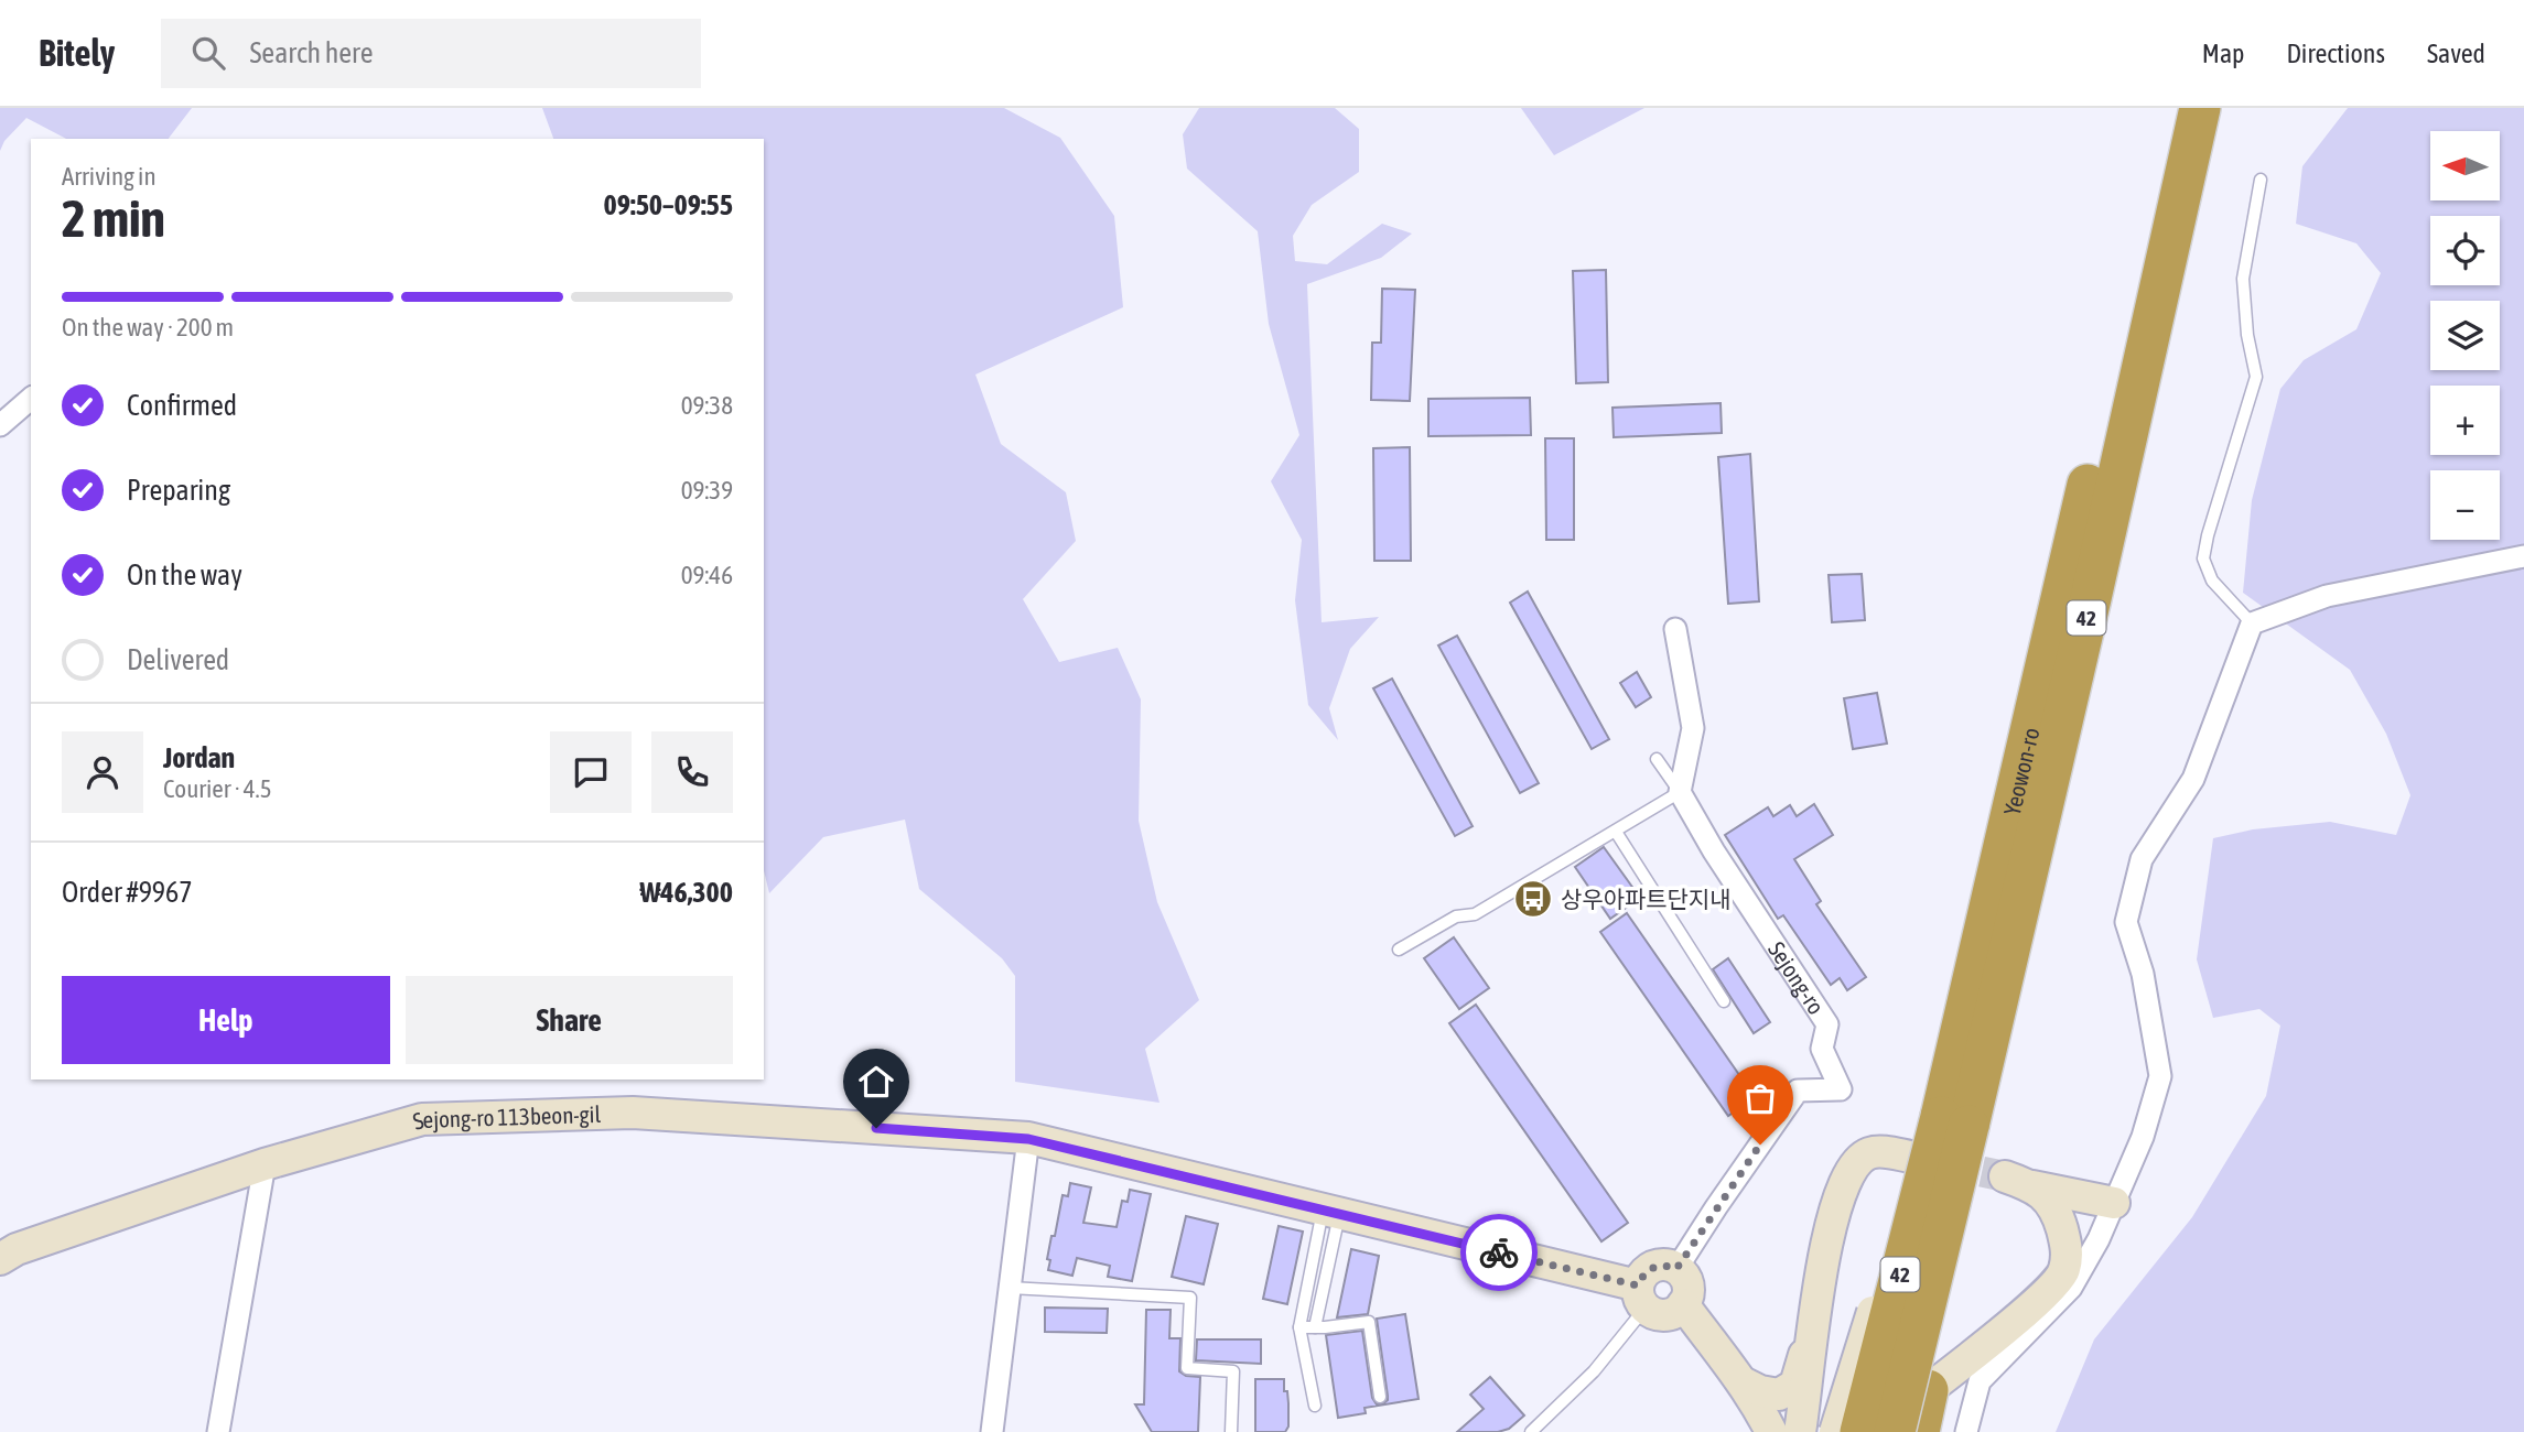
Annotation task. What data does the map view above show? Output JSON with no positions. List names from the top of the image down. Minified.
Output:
{"streets":{"highway":["42","Yeowon-ro"],"street":["Sejong-ro","Sejong-ro 113beon-gil"]},"crossings":[["42","Yeowon-ro"],["Sejong-ro","Sejong-ro 113beon-gil"]],"places":{"bus stop":["상우아파트단지내"]},"north":"left","page":{"header":"Bitely","search":"Search here","nav":["Map","Directions","Saved"],"map_buttons":["+","−"],"heading":["2 min","Arriving in","09:50–09:55"],"panel":["Jordan","Courier · 4.5","Order #9967","₩46,300"],"bar":"On the way · 200 m","list":[["Confirmed","09:38"],["Preparing","09:39"],["On the way","09:46"],"Delivered"],"buttons":["Help","Share"]}}
